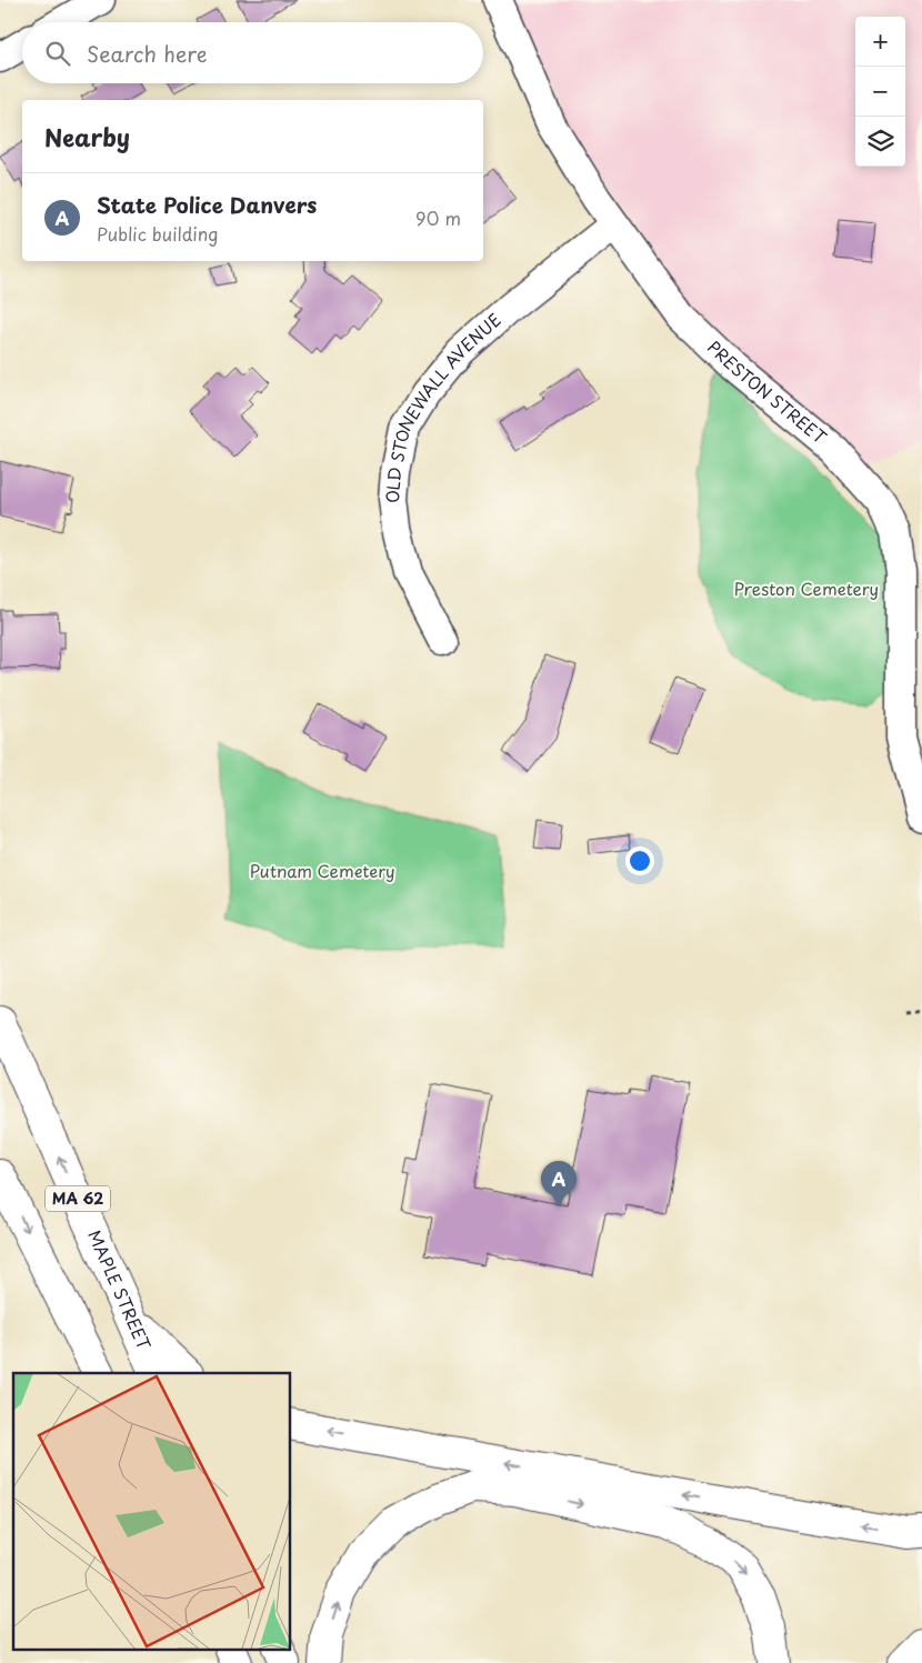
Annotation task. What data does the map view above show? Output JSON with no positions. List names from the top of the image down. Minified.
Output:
{"streets":{"main road":["MA 62","MAPLE STREET"],"street":["PRESTON STREET","OLD STONEWALL AVENUE"]},"crossings":[["PRESTON STREET","OLD STONEWALL AVENUE"]],"parks":["Preston Cemetery","Putnam Cemetery"],"page":{"map_buttons":["+","−"],"search":"Search here","heading":"Nearby","list":[{"mark":"A","name":"State Police Danvers","note":"Public building","value":"90 m"}],"pins":"A"}}
